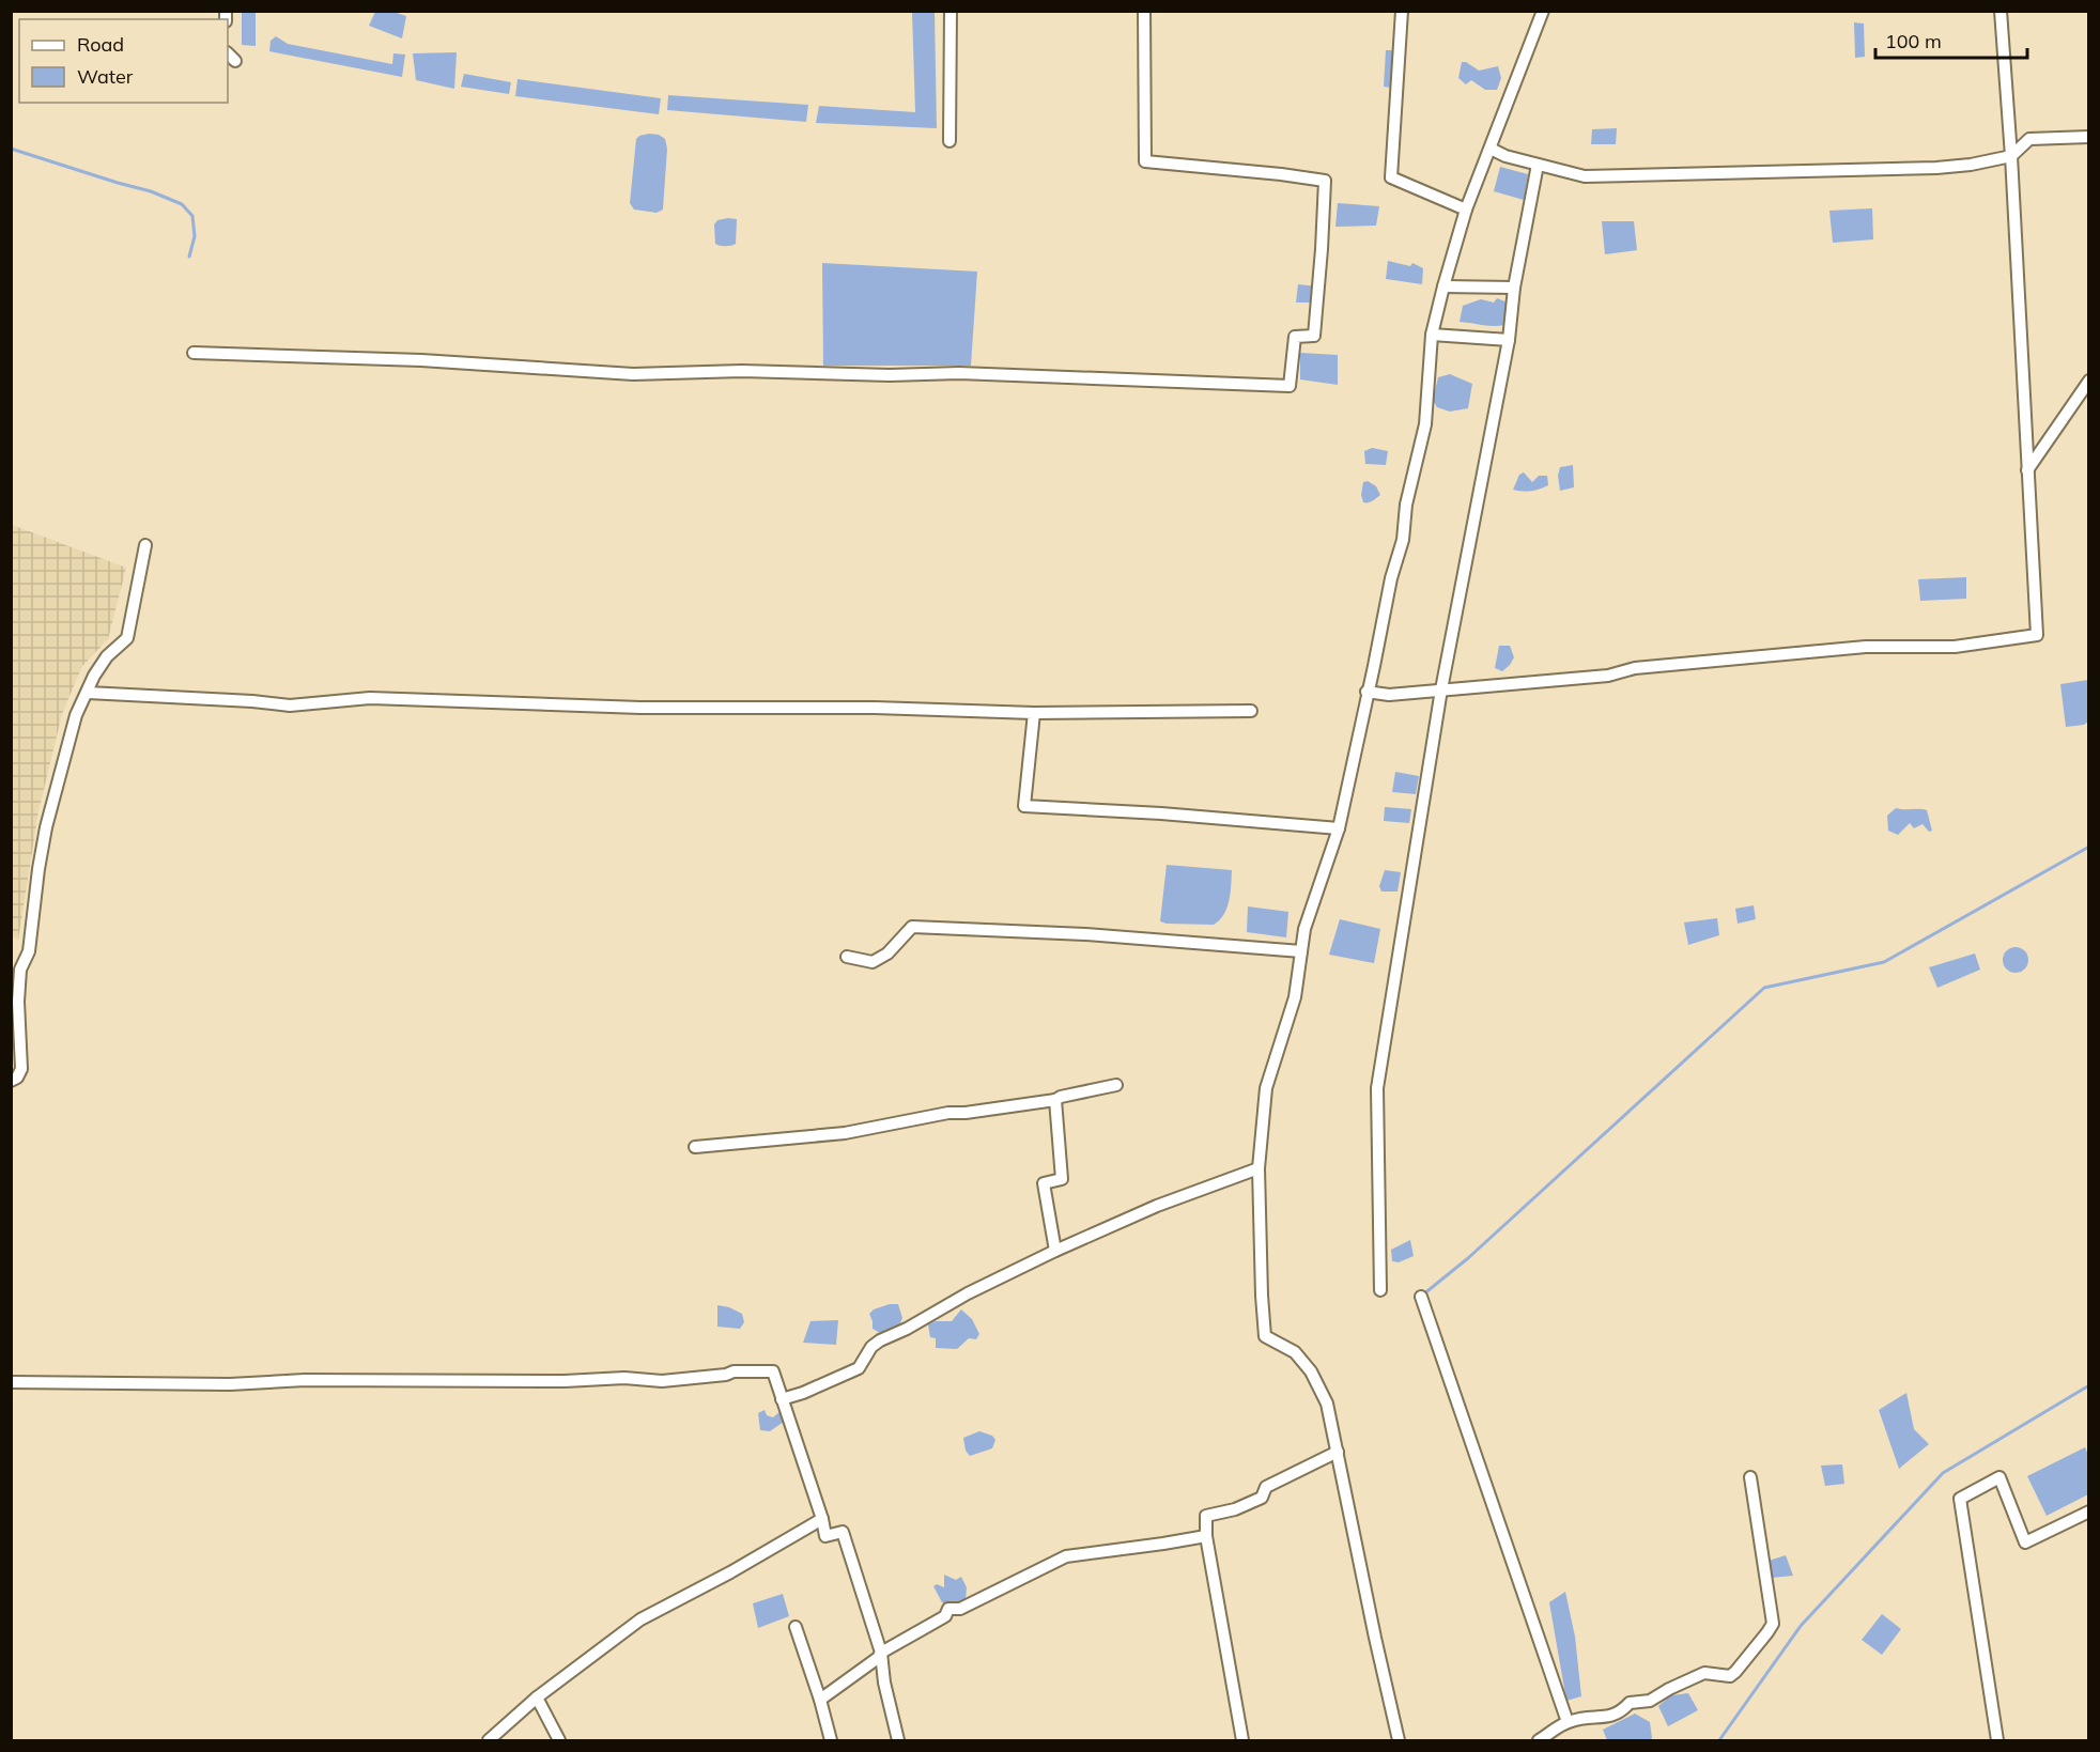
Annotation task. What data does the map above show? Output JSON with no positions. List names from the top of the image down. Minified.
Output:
{"legend":["Road","Water"],"scale_bar":"100 m"}
